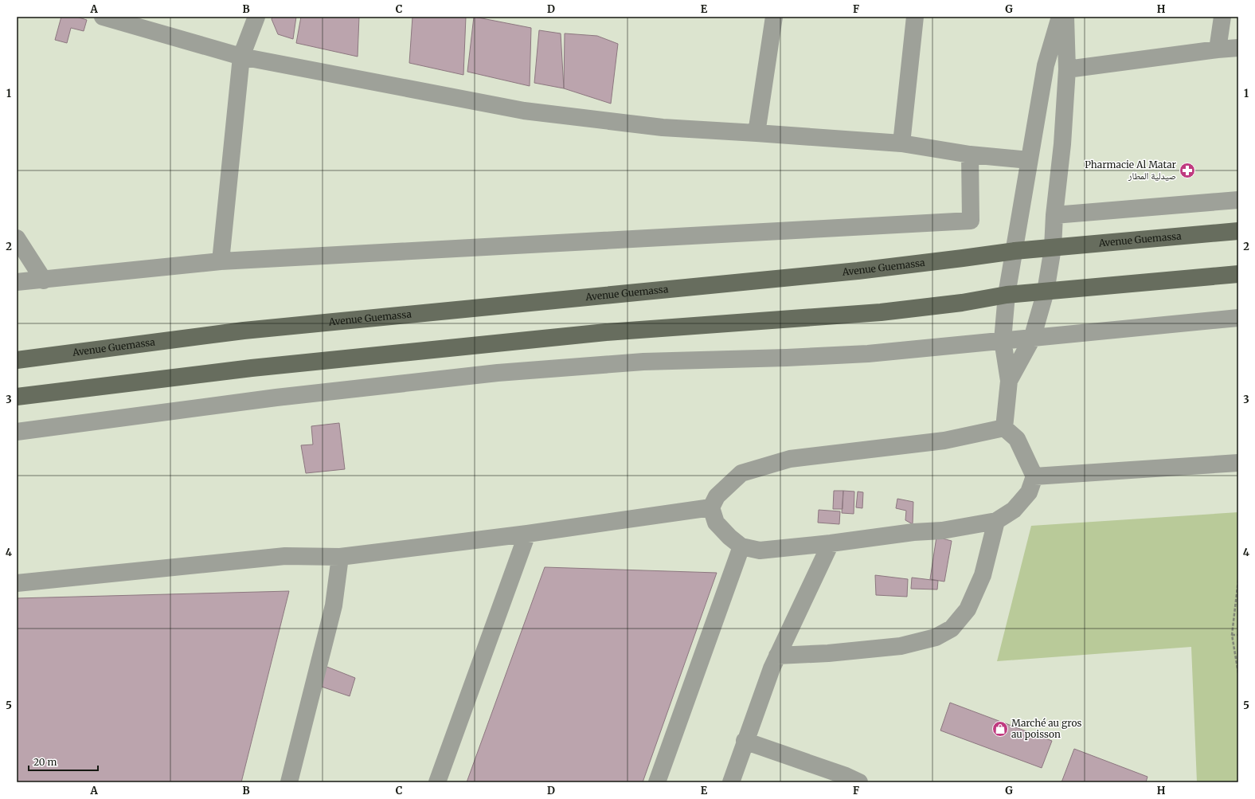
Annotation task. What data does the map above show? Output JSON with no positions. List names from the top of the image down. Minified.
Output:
{"streets":{"main road":["Avenue Guemassa"]},"places":{"pharmacy":["Pharmacie Al Matar صيدلية المطار"],"shop":["Marché au gros au poisson"]},"scale_bar":"20 m","grid":{"columns":["A","B","C","D","E","F","G","H"],"rows":["1","2","3","4","5"]}}
